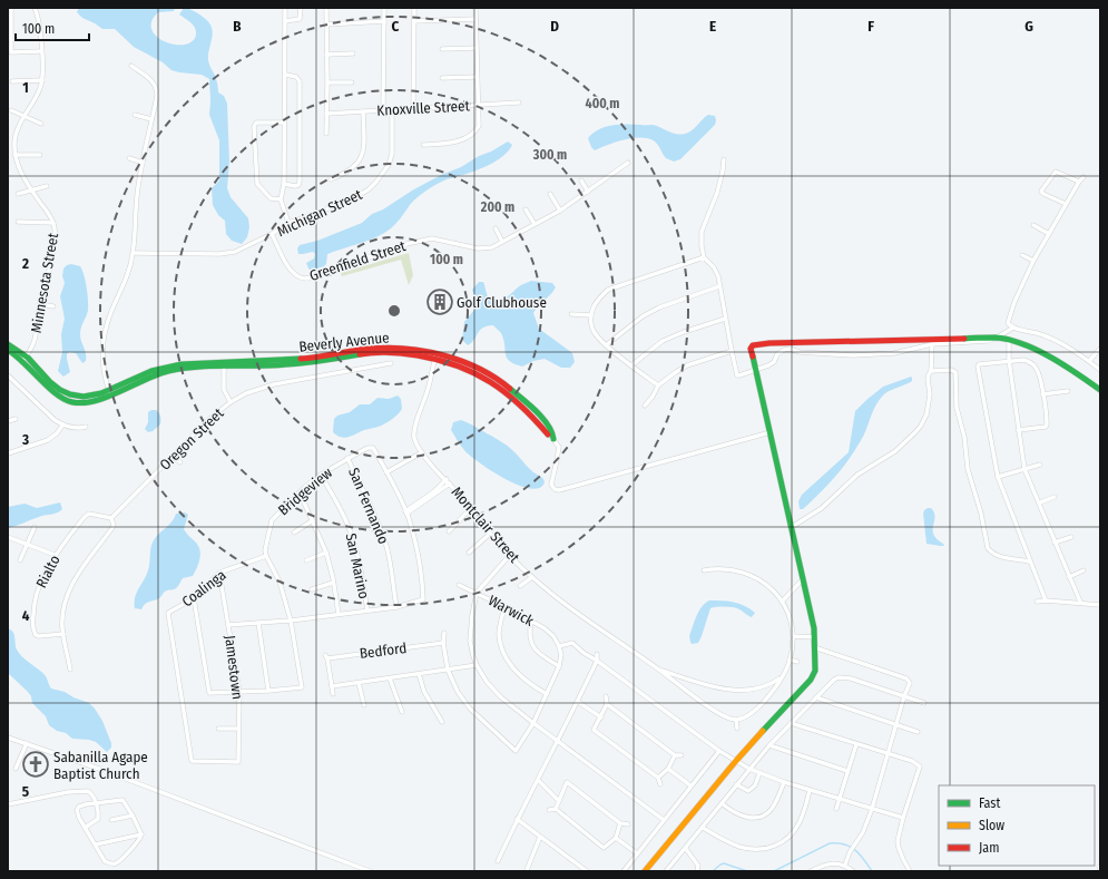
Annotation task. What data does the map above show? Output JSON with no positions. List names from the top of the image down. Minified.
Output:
{"streets":{"street":["Knoxville Street","Michigan Street","Greenfield Street","Minnesota Street","Beverly Avenue","Oregon Street","Bridgeview","San Fernando","Montclair Street","San Marino","Rialto","Coalinga","Warwick","Bedford","Jamestown"]},"crossings":[["Knoxville Street","Michigan Street"],["Michigan Street","Greenfield Street"],["Minnesota Street","Beverly Avenue"],["Beverly Avenue","Montclair Street"],["Oregon Street","Rialto"],["Bridgeview","San Fernando"],["Bridgeview","San Marino"],["Bridgeview","Coalinga"],["Coalinga","Jamestown"]],"places":{"building":["Golf Clubhouse"],"church":["Sabanilla Agape Baptist Church"]},"legend":["Fast","Slow","Jam"],"scale_bar":"100 m","grid":{"columns":["B","C","D","E","F","G"],"rows":["1","2","3","4","5"]},"rings":["400 m","300 m","200 m","100 m"]}
